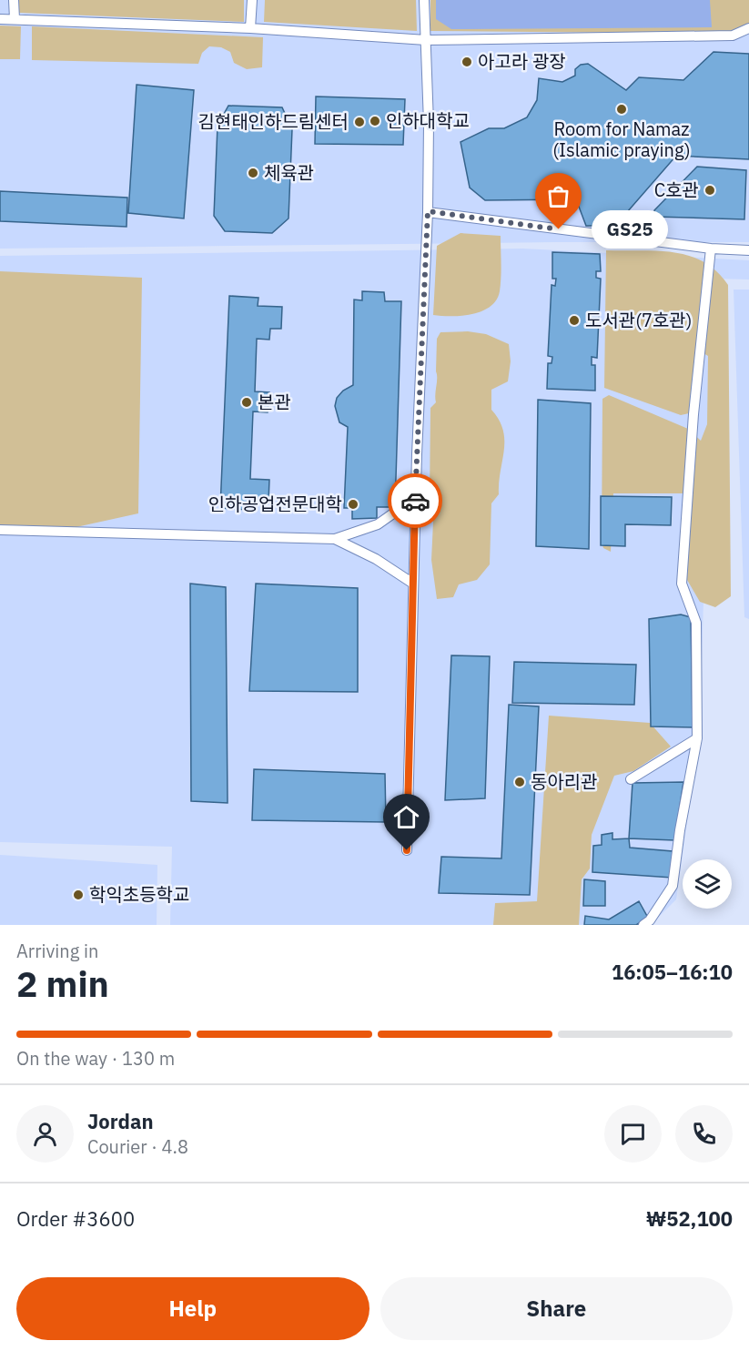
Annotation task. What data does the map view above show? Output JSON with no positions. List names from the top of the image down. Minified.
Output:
{"places":["아고라 광장","Room for Namaz (Islamic praying)","인하대학교","김현태인하드림센터","체육관","C호관","GS25","도서관(7호관)","본관","인하공업전문대학","동아리관","학익초등학교"],"page":{"bubble":"GS25","heading":["2 min","Arriving in","16:05–16:10"],"panel":["Jordan","Courier · 4.8","Order #3600","₩52,100"],"bar":"On the way · 130 m","buttons":["Help","Share"]}}
